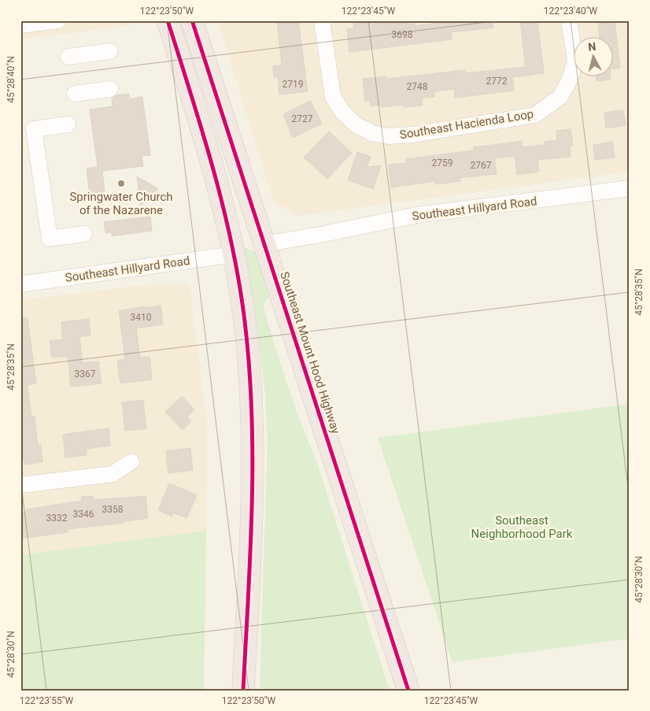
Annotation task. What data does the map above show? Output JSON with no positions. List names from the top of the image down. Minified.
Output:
{"streets":{"highway":["Southeast Mount Hood Highway"],"street":["Southeast Hacienda Loop","Southeast Hillyard Road"]},"crossings":[["Southeast Hillyard Road","Southeast Mount Hood Highway"]],"parks":["Southeast Neighborhood Park"],"places":["Springwater Church of the Nazarene"],"house_numbers":["3698","2772","2719","2748","2727","2759","2767","3410","3367","3358","3346","3332"],"north":"top","coordinates":["122°23'50\"W","122°23'45\"W","122°23'40\"W","45°28'40\"N","45°28'35\"N","45°28'30\"N","122°23'55\"W"]}
